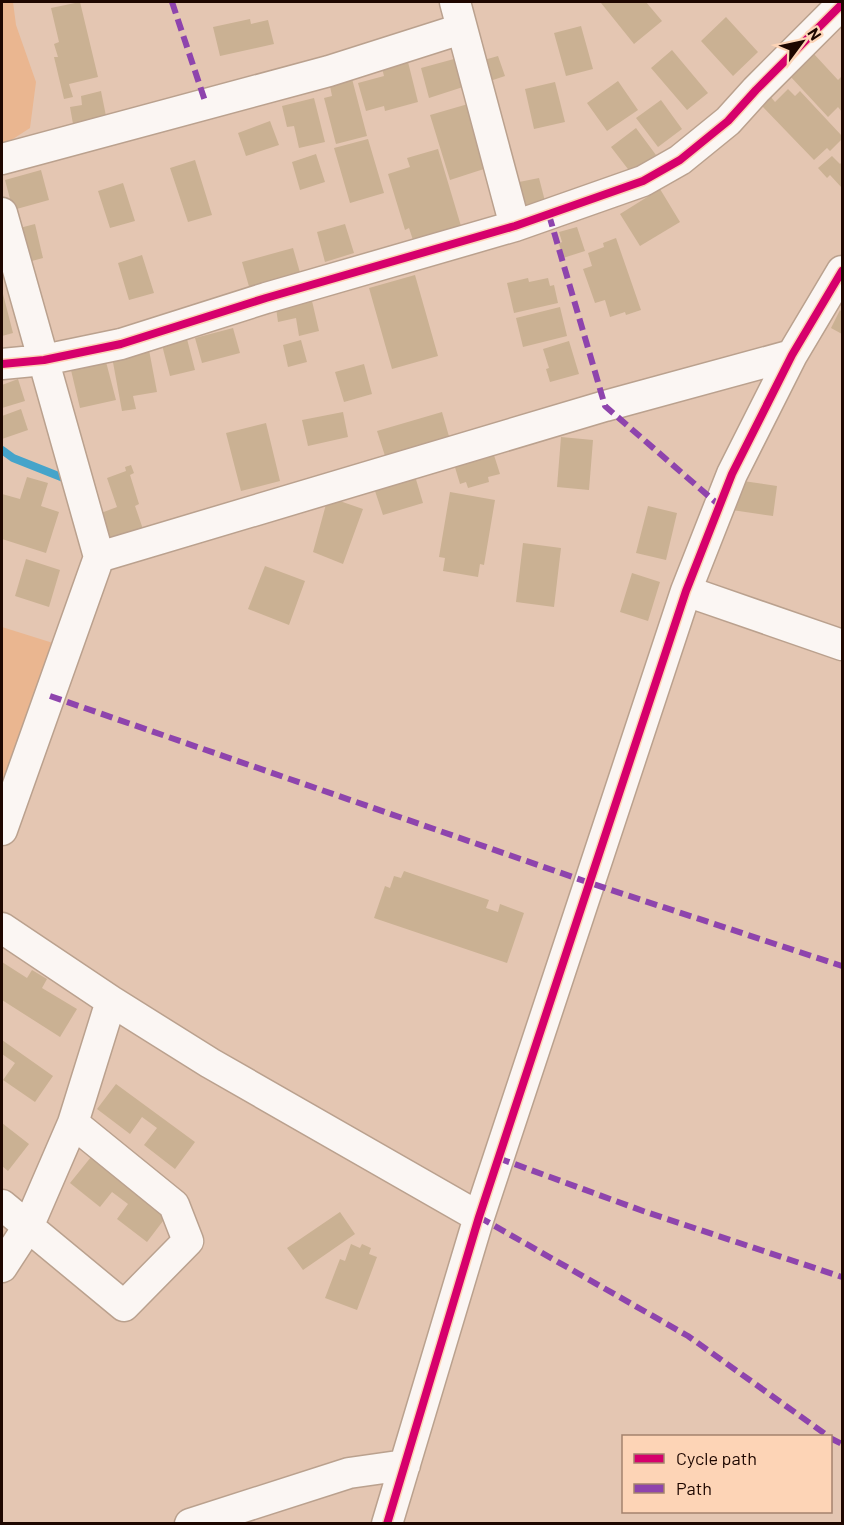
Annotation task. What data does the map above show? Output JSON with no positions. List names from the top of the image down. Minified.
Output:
{"legend":["Cycle path","Path"],"north":"top right"}
